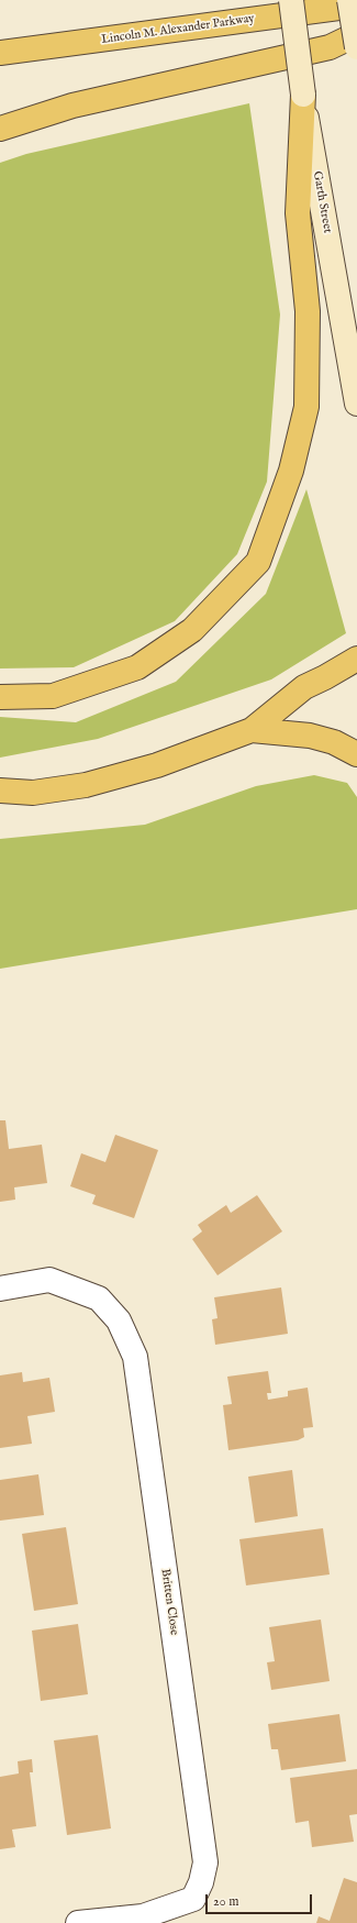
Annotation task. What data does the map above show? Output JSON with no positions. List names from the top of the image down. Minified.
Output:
{"streets":{"highway":["Lincoln M. Alexander Parkway"],"main road":["Garth Street"],"street":["Britten Close"]},"scale_bar":"20 m"}
